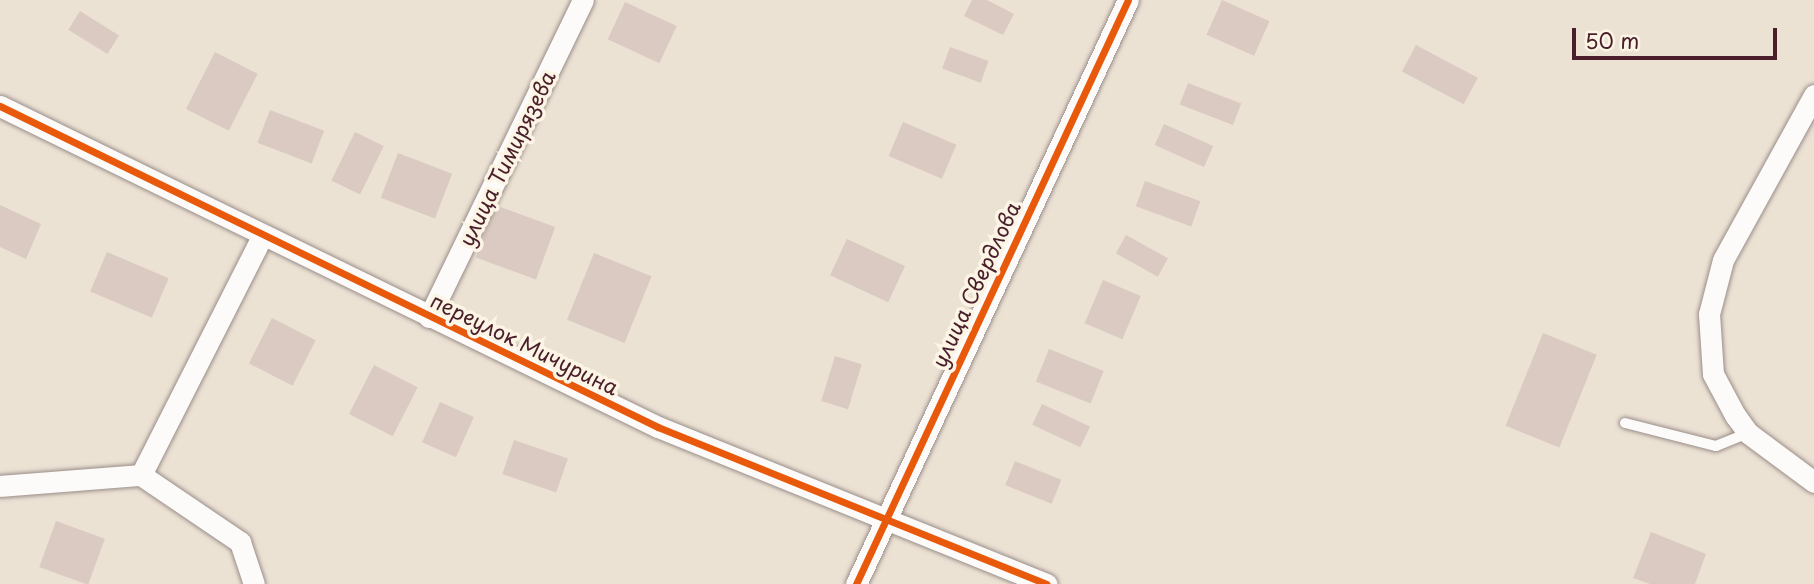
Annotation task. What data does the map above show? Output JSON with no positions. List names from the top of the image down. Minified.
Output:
{"streets":{"street":["улица Тимирязева","улица Свердлова","переулок Мичурина"]},"crossings":[["улица Тимирязева","переулок Мичурина"],["улица Свердлова","переулок Мичурина"]],"scale_bar":"50 m"}
